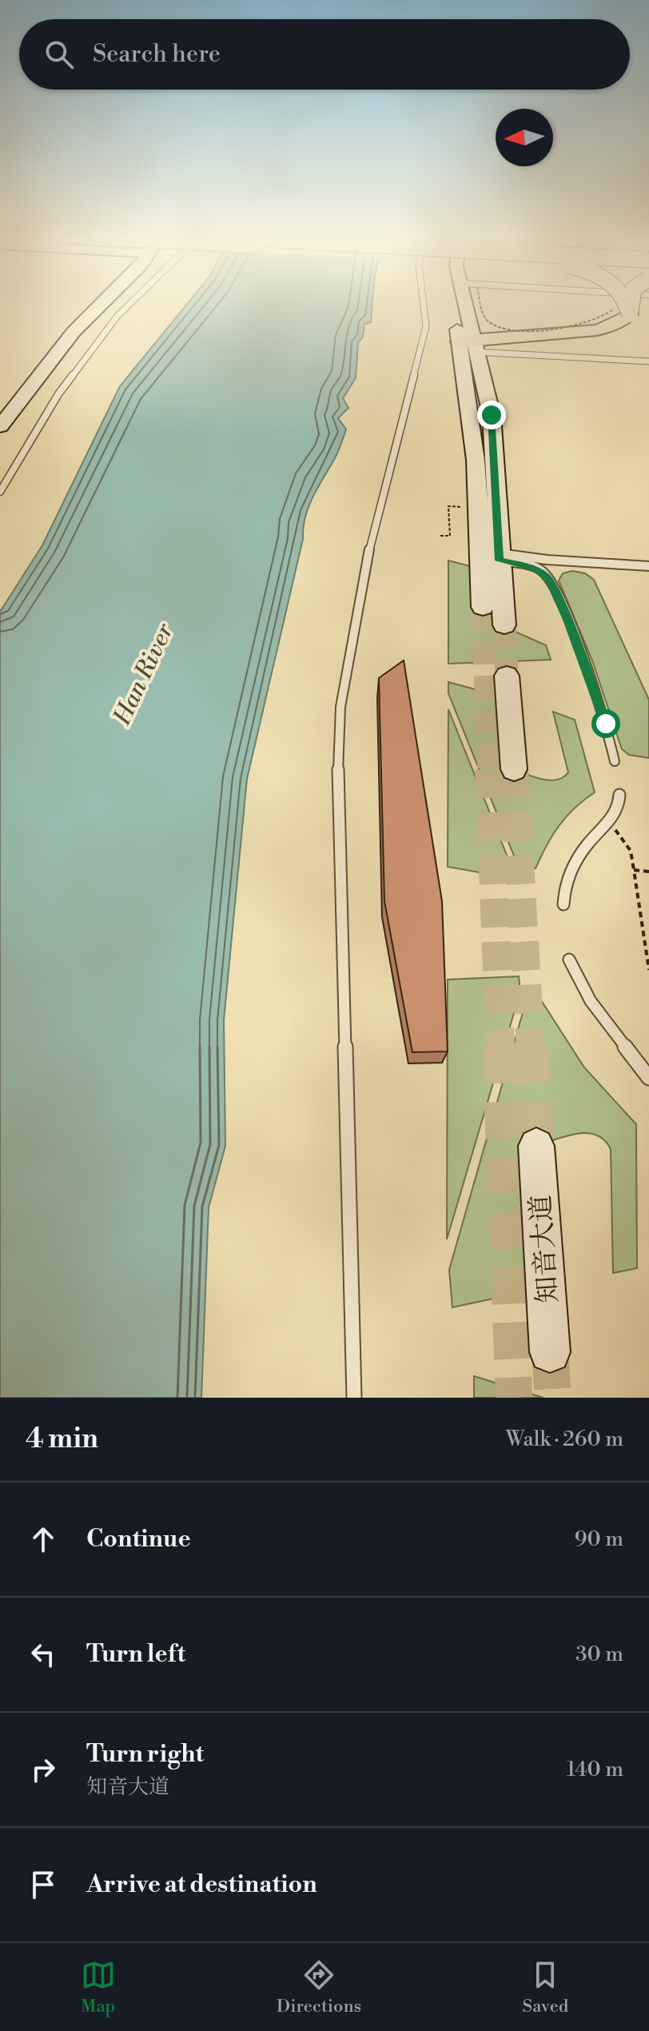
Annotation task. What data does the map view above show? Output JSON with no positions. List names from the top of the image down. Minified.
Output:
{"streets":{"main road":["知音大道"]},"water":["Han River"],"north":"left","page":{"search":"Search here","heading":["4 min","Walk · 260 m"],"list":[["Continue","90 m"],["Turn left","30 m"],["Turn right","知音大道","140 m"],"Arrive at destination"],"nav":["Map","Directions","Saved"]}}
